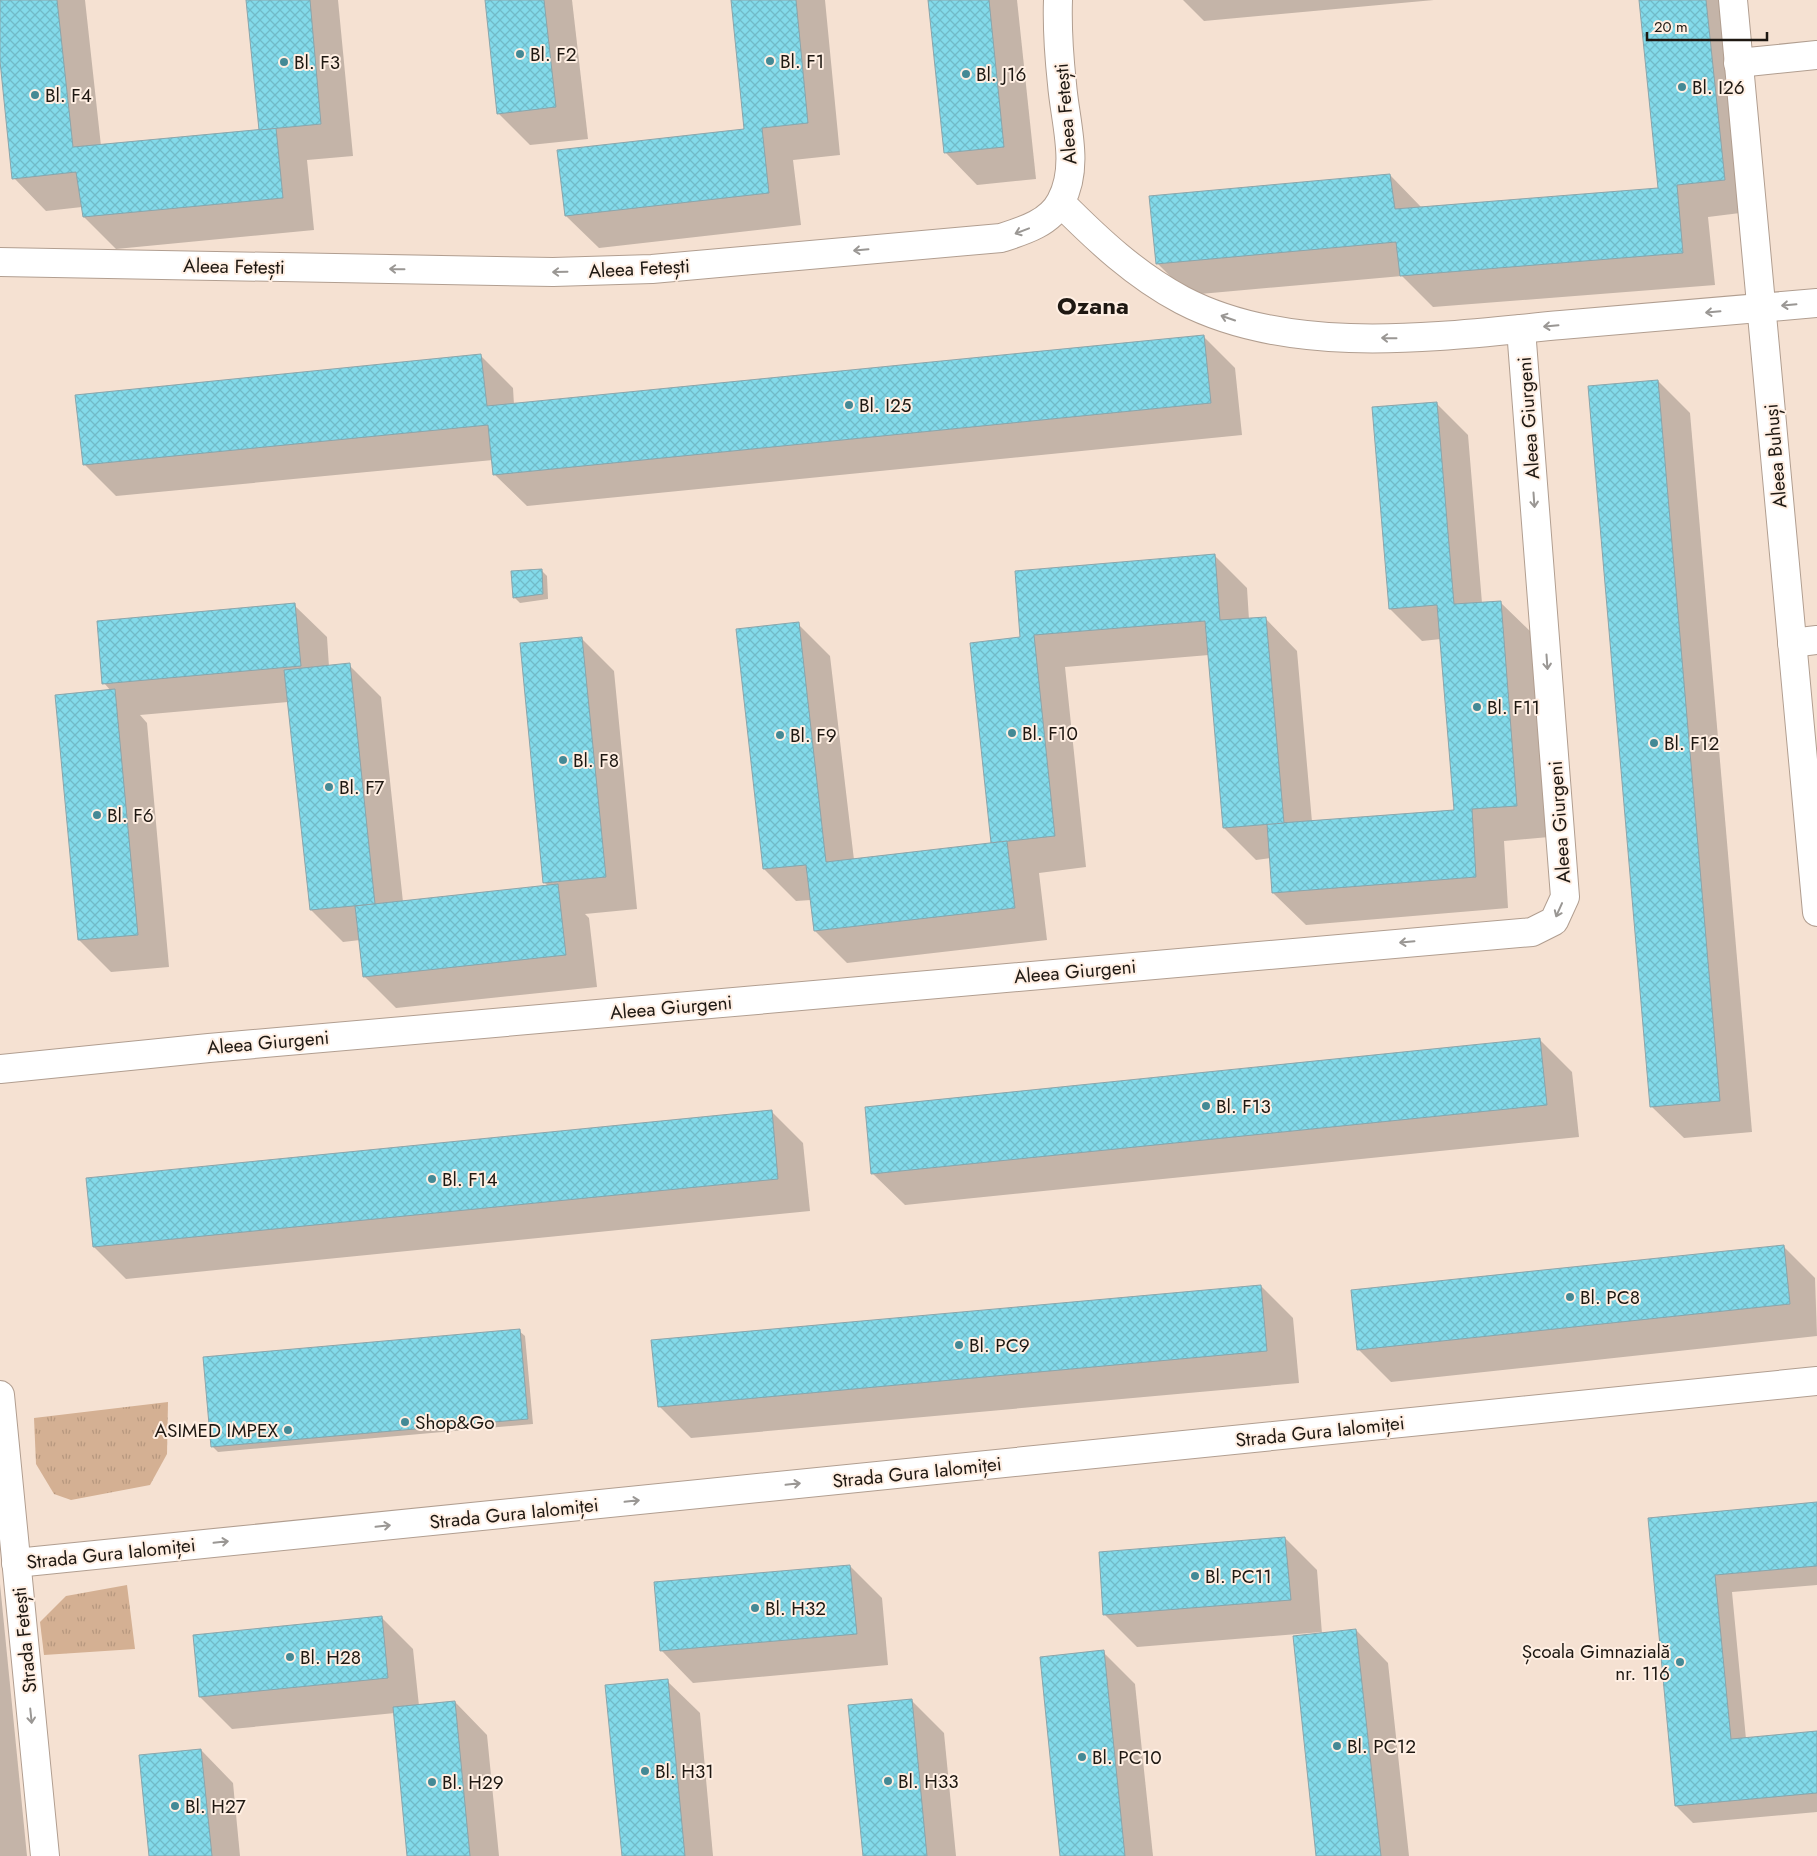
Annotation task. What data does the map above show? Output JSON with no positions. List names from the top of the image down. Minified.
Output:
{"streets":{"street":["Aleea Fetești","Aleea Giurgeni","Aleea Buhuși","Strada Gura Ialomiței","Strada Fetești"]},"crossings":[["Aleea Fetești","Aleea Giurgeni"],["Aleea Giurgeni","Aleea Buhuși"],["Strada Gura Ialomiței","Strada Fetești"]],"one_way":["Aleea Fetești","Strada Gura Ialomiței","Strada Fetești"],"districts":["Ozana"],"places":["Bl. F2","Bl. F1","Bl. F3","Bl. J16","Bl. I26","Bl. F4","Bl. I25","Bl. F11","Bl. F10","Bl. F9","Bl. F12","Bl. F8","Bl. F7","Bl. F6","Bl. F13","Bl. F14","Bl. PC8","Bl. PC9","Shop&Go","ASIMED IMPEX","Bl. PC11","Bl. H32","Bl. H28","Școala Gimnazială nr. 116","Bl. PC12","Bl. PC10","Bl. H31","Bl. H33","Bl. H29","Bl. H27"],"scale_bar":"20 m"}
